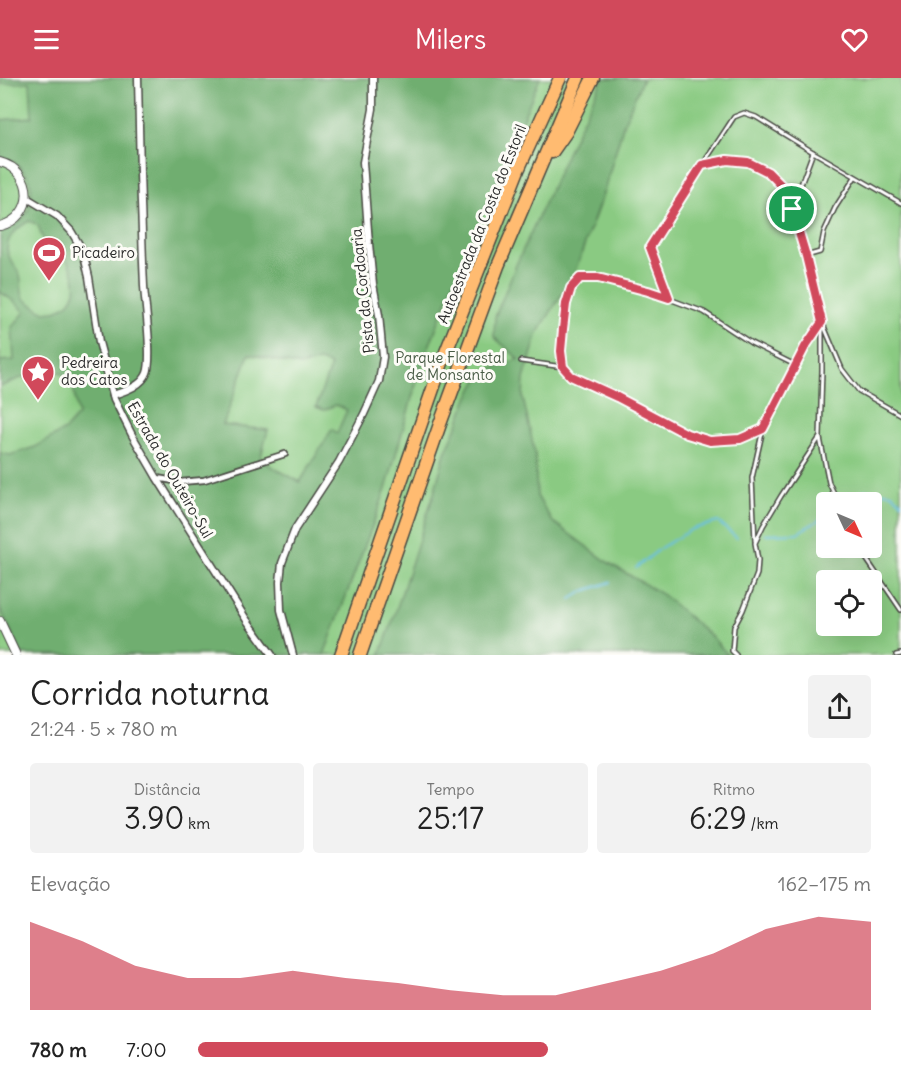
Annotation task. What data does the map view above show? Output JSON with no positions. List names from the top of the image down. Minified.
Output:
{"streets":{"highway":["Autoestrada da Costa do Estoril"],"street":["Pista da Cordoaria","Estrada do Outeiro-Sul"]},"parks":["Parque Florestal de Monsanto"],"places":{"sports":["Picadeiro"],"place":["Pedreira dos Catos"]},"north":"bottom right","page":{"header":"Milers","heading":["Corrida noturna","21:24 · 5 × 780 m"],"stats":[["Distância","3.90 km"],["Tempo","25:17"],["Ritmo","6:29 /km"]],"chart":["Elevação","162–175 m"],"list":[{"name":"780 m","note":"7:00"}]}}
